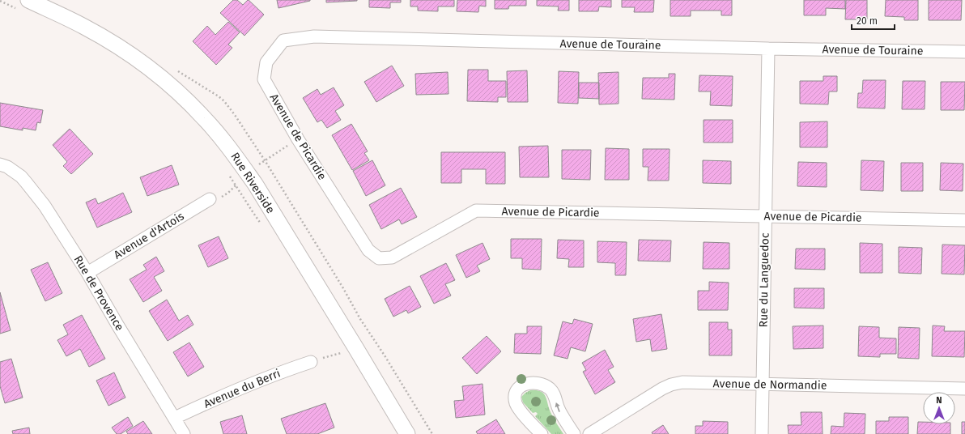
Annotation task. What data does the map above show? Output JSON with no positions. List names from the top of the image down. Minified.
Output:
{"streets":{"street":["Avenue de Touraine","Avenue de Picardie","Rue Riverside","Avenue d'Artois","Rue du Languedoc","Rue de Provence","Avenue de Normandie","Avenue du Berri"]},"crossings":[["Avenue de Touraine","Avenue de Picardie"],["Avenue de Touraine","Rue du Languedoc"],["Avenue de Picardie","Rue du Languedoc"],["Rue Riverside","Avenue d'Artois"],["Avenue d'Artois","Rue de Provence"],["Rue du Languedoc","Avenue de Normandie"],["Rue de Provence","Avenue du Berri"]],"scale_bar":"20 m","north":"top"}
